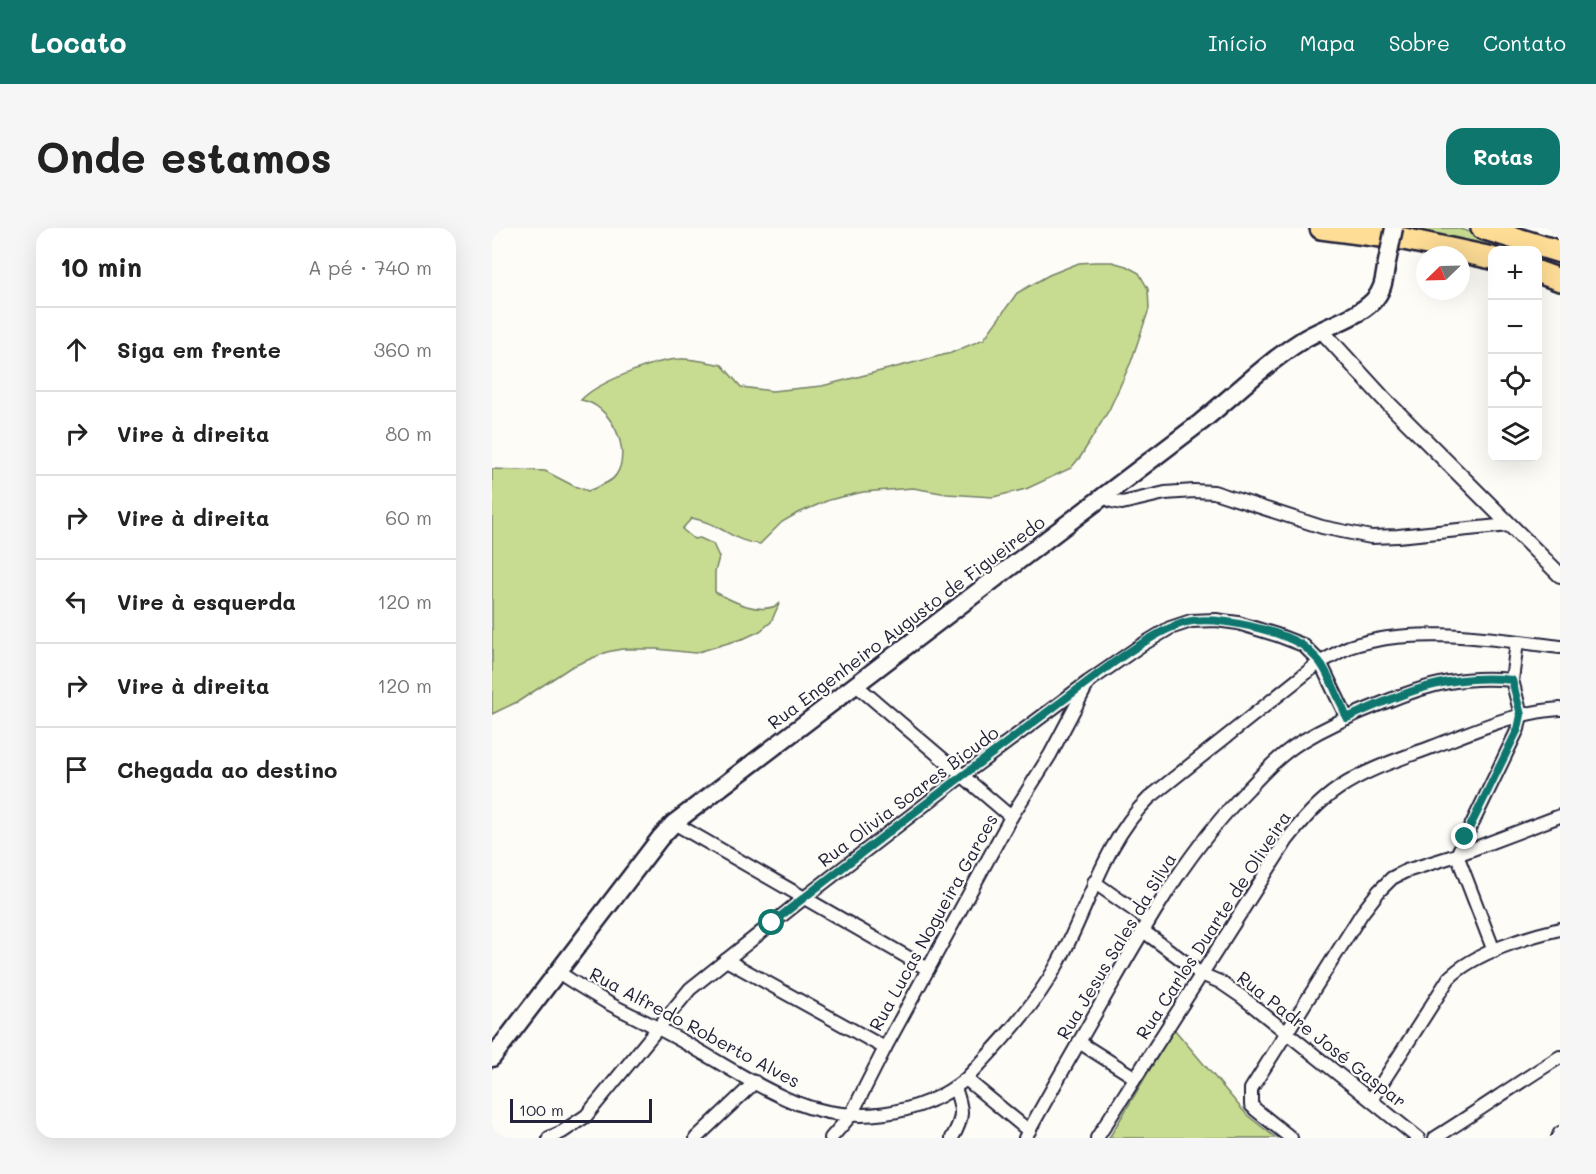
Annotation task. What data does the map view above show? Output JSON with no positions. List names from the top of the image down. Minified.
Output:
{"streets":{"main road":["Rua Engenheiro Augusto de Figueiredo"],"street":["Rua Olivia Soares Bicudo","Rua Lucas Nogueira Garces","Rua Carlos Duarte de Oliveira","Rua Jesus Sales da Silva","Rua Alfredo Roberto Alves","Rua Padre José Gaspar"]},"crossings":[["Rua Engenheiro Augusto de Figueiredo","Rua Alfredo Roberto Alves"],["Rua Olivia Soares Bicudo","Rua Lucas Nogueira Garces"],["Rua Olivia Soares Bicudo","Rua Jesus Sales da Silva"],["Rua Olivia Soares Bicudo","Rua Alfredo Roberto Alves"],["Rua Lucas Nogueira Garces","Rua Alfredo Roberto Alves"],["Rua Carlos Duarte de Oliveira","Rua Padre José Gaspar"],["Rua Jesus Sales da Silva","Rua Padre José Gaspar"],["Rua Alfredo Roberto Alves","Rua Padre José Gaspar"]],"scale_bar":"100 m","north":"bottom left","page":{"header":"Locato","nav":["Início","Mapa","Sobre","Contato"],"buttons":"Rotas","title":"Onde estamos","heading":["10 min","A pé · 740 m"],"map_buttons":["+","−"],"list":[["Siga em frente","360 m"],["Vire à direita","80 m"],["Vire à direita","60 m"],["Vire à esquerda","120 m"],["Vire à direita","120 m"],"Chegada ao destino"],"scale":"100 m"}}
